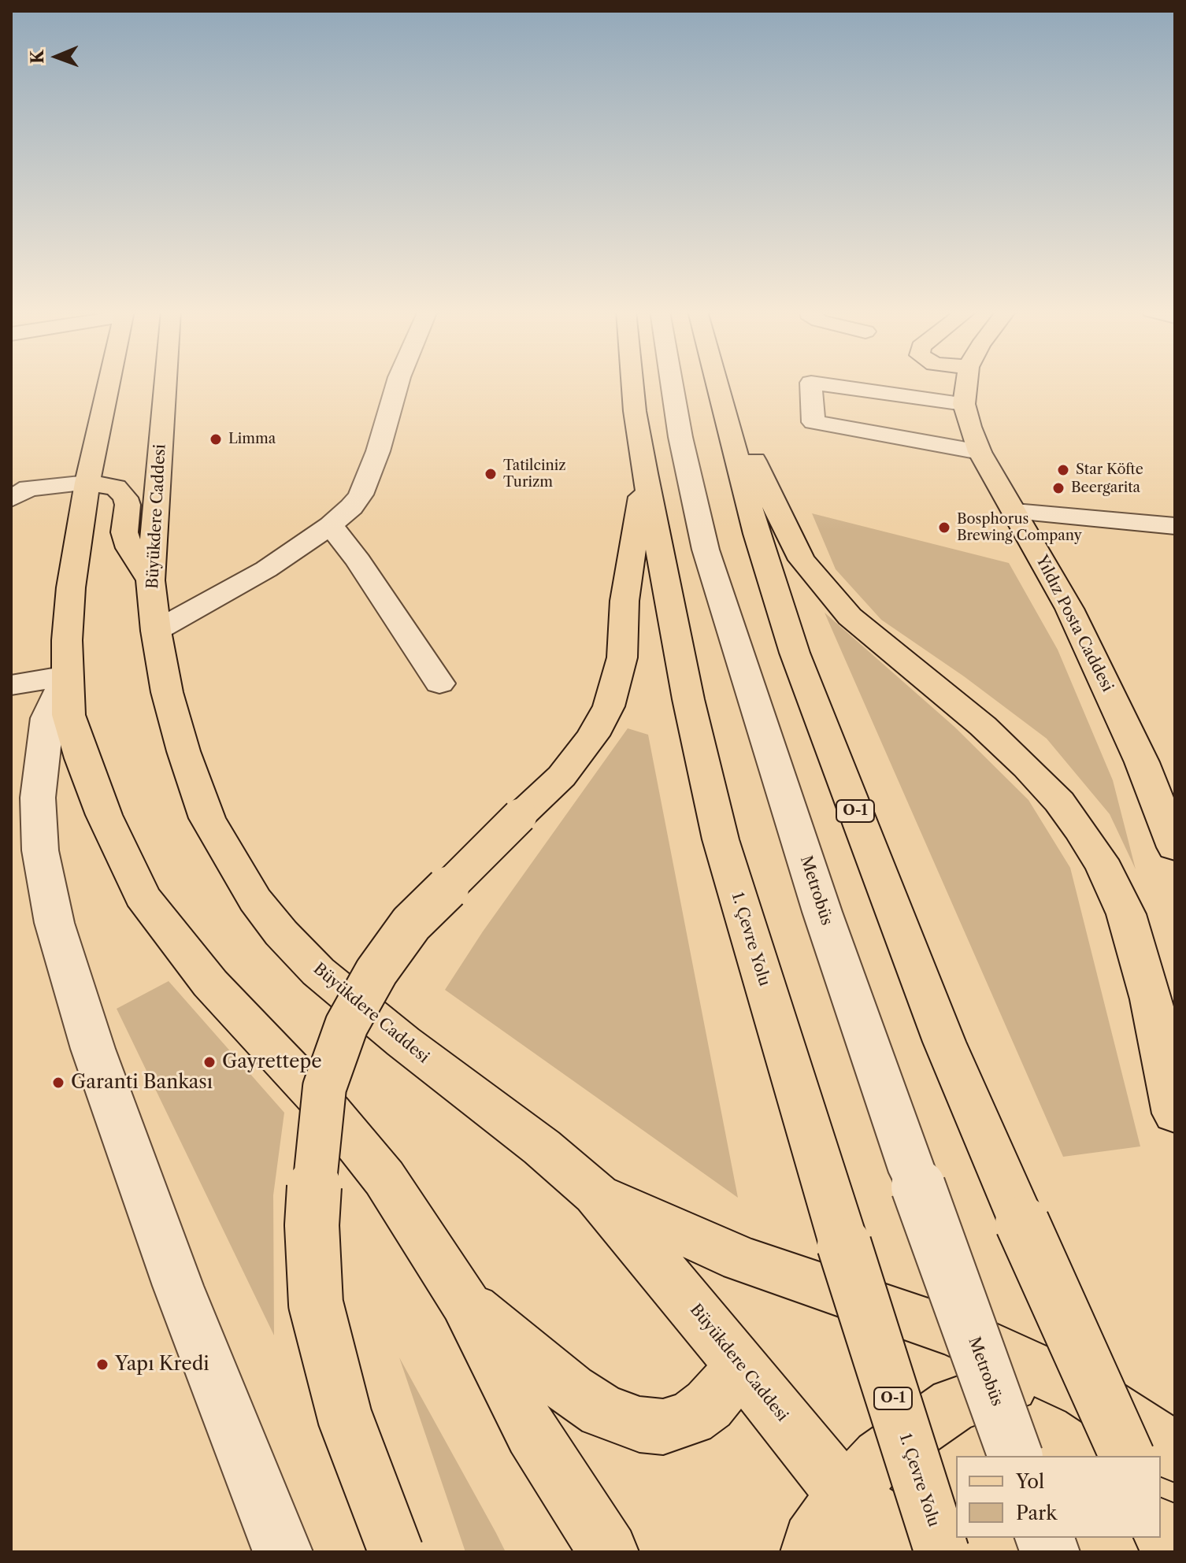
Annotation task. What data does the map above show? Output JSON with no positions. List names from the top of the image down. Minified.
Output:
{"streets":{"main road":["Büyükdere Caddesi","Yıldız Posta Caddesi","O-1","1. Çevre Yolu"],"street":["Metrobüs"]},"places":["Limma","Star Köfte","Tatilciniz Turizm","Beergarita","Bosphorus Brewing Company","Gayrettepe","Garanti Bankası","Yapı Kredi"],"legend":["Yol","Park"],"north":"left"}
